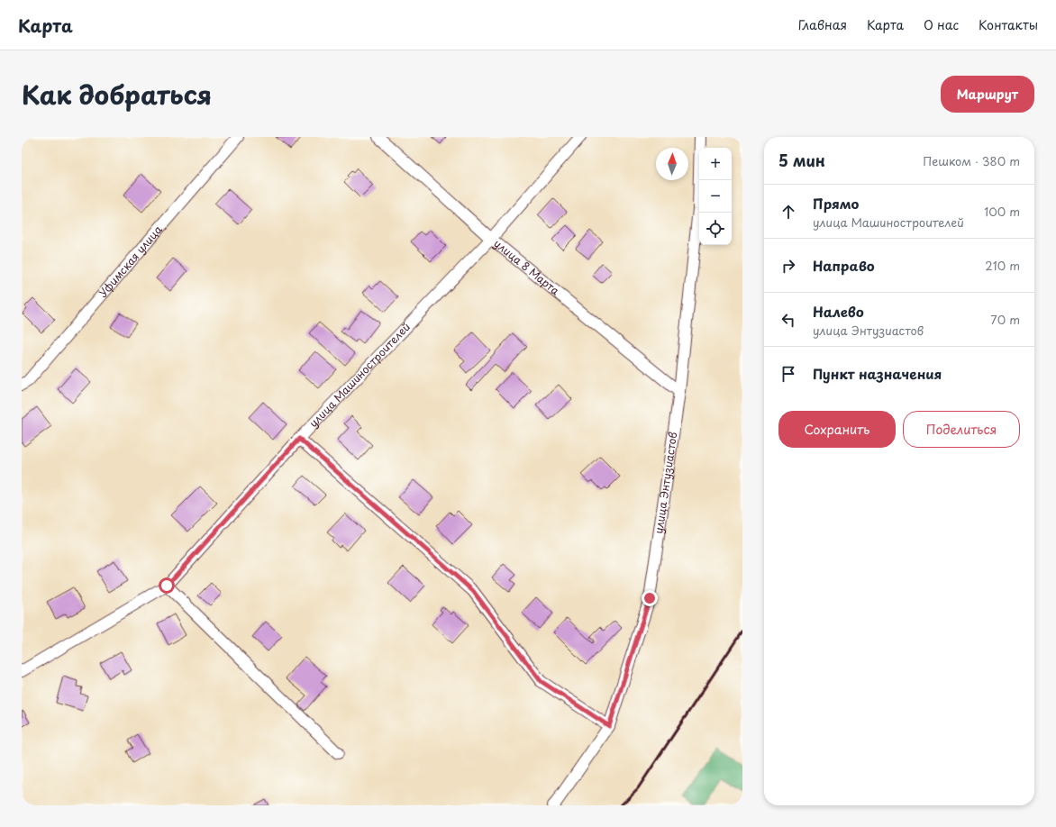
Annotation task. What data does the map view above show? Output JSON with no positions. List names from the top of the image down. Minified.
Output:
{"streets":{"street":["Уфимская улица","улица 8 Марта","улица Машиностроителей","улица Энтузиастов"]},"crossings":[["улица 8 Марта","улица Машиностроителей"],["улица 8 Марта","улица Энтузиастов"]],"north":"top","page":{"header":"Карта","nav":["Главная","Карта","О нас","Контакты"],"title":"Как добраться","buttons":["Маршрут",["Сохранить","Поделиться"]],"heading":["5 мин","Пешком · 380 m"],"map_buttons":["+","−"],"list":[["Прямо","улица Машиностроителей","100 m"],["Направо","210 m"],["Налево","улица Энтузиастов","70 m"],"Пункт назначения"]}}
